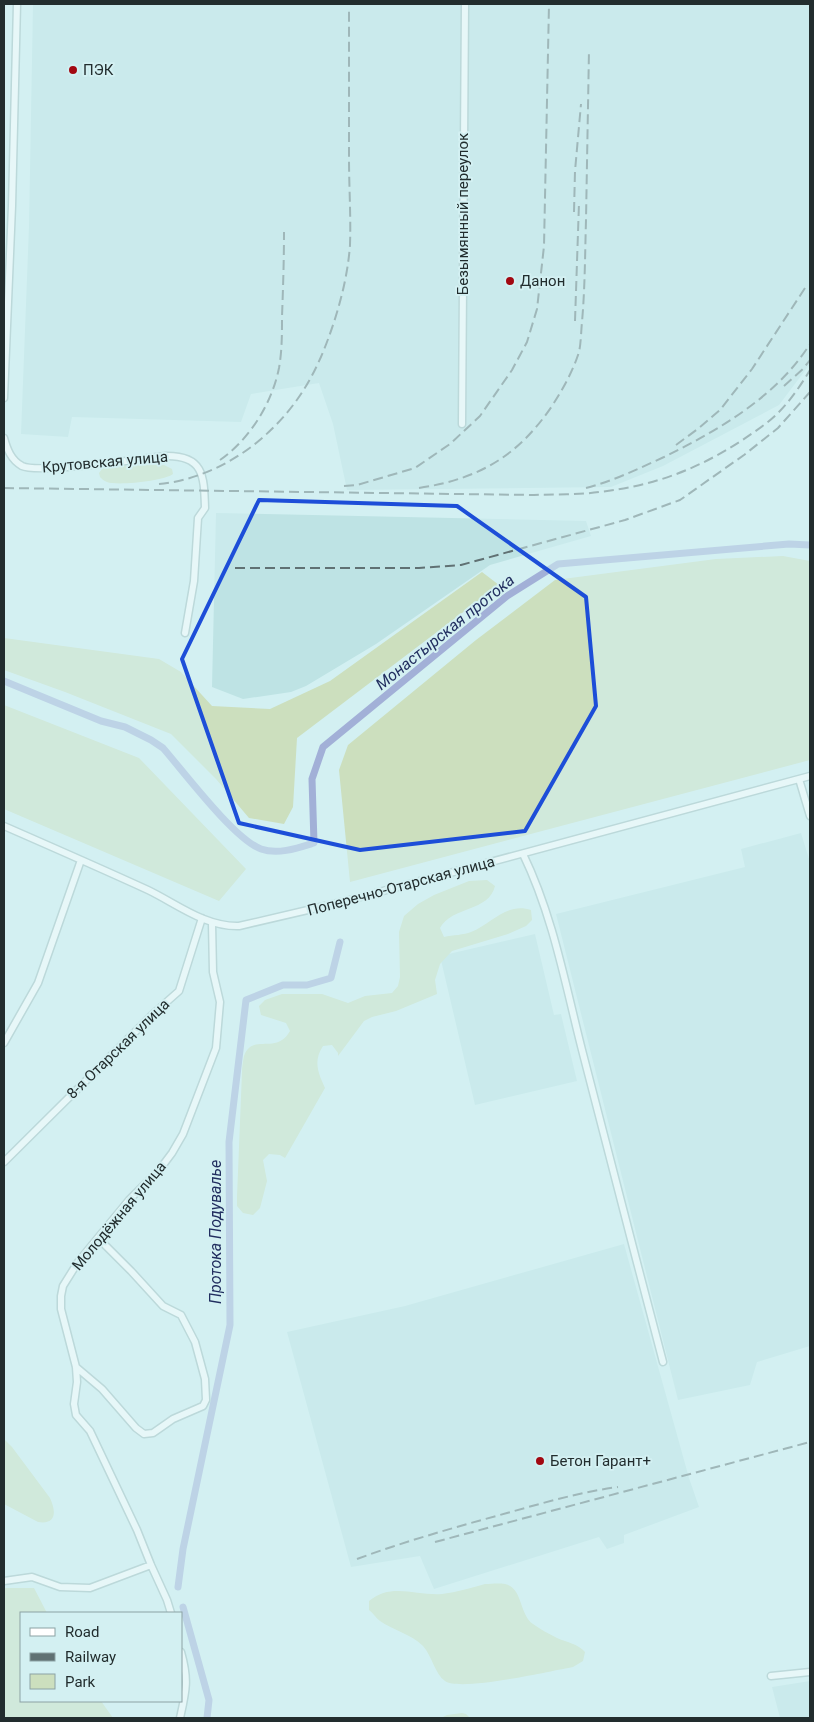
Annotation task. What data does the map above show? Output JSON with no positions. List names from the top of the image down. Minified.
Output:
{"streets":{"street":["Безымянный переулок","Крутовская улица","Поперечно-Отарская улица","8-я Отарская улица","Молодёжная улица"]},"crossings":[["Поперечно-Отарская улица","8-я Отарская улица"],["Поперечно-Отарская улица","Молодёжная улица"]],"water":["Монастырская протока","Протока Подувалье"],"places":["ПЭК","Данон","Бетон Гарант+"],"legend":["Road","Railway","Park"]}
